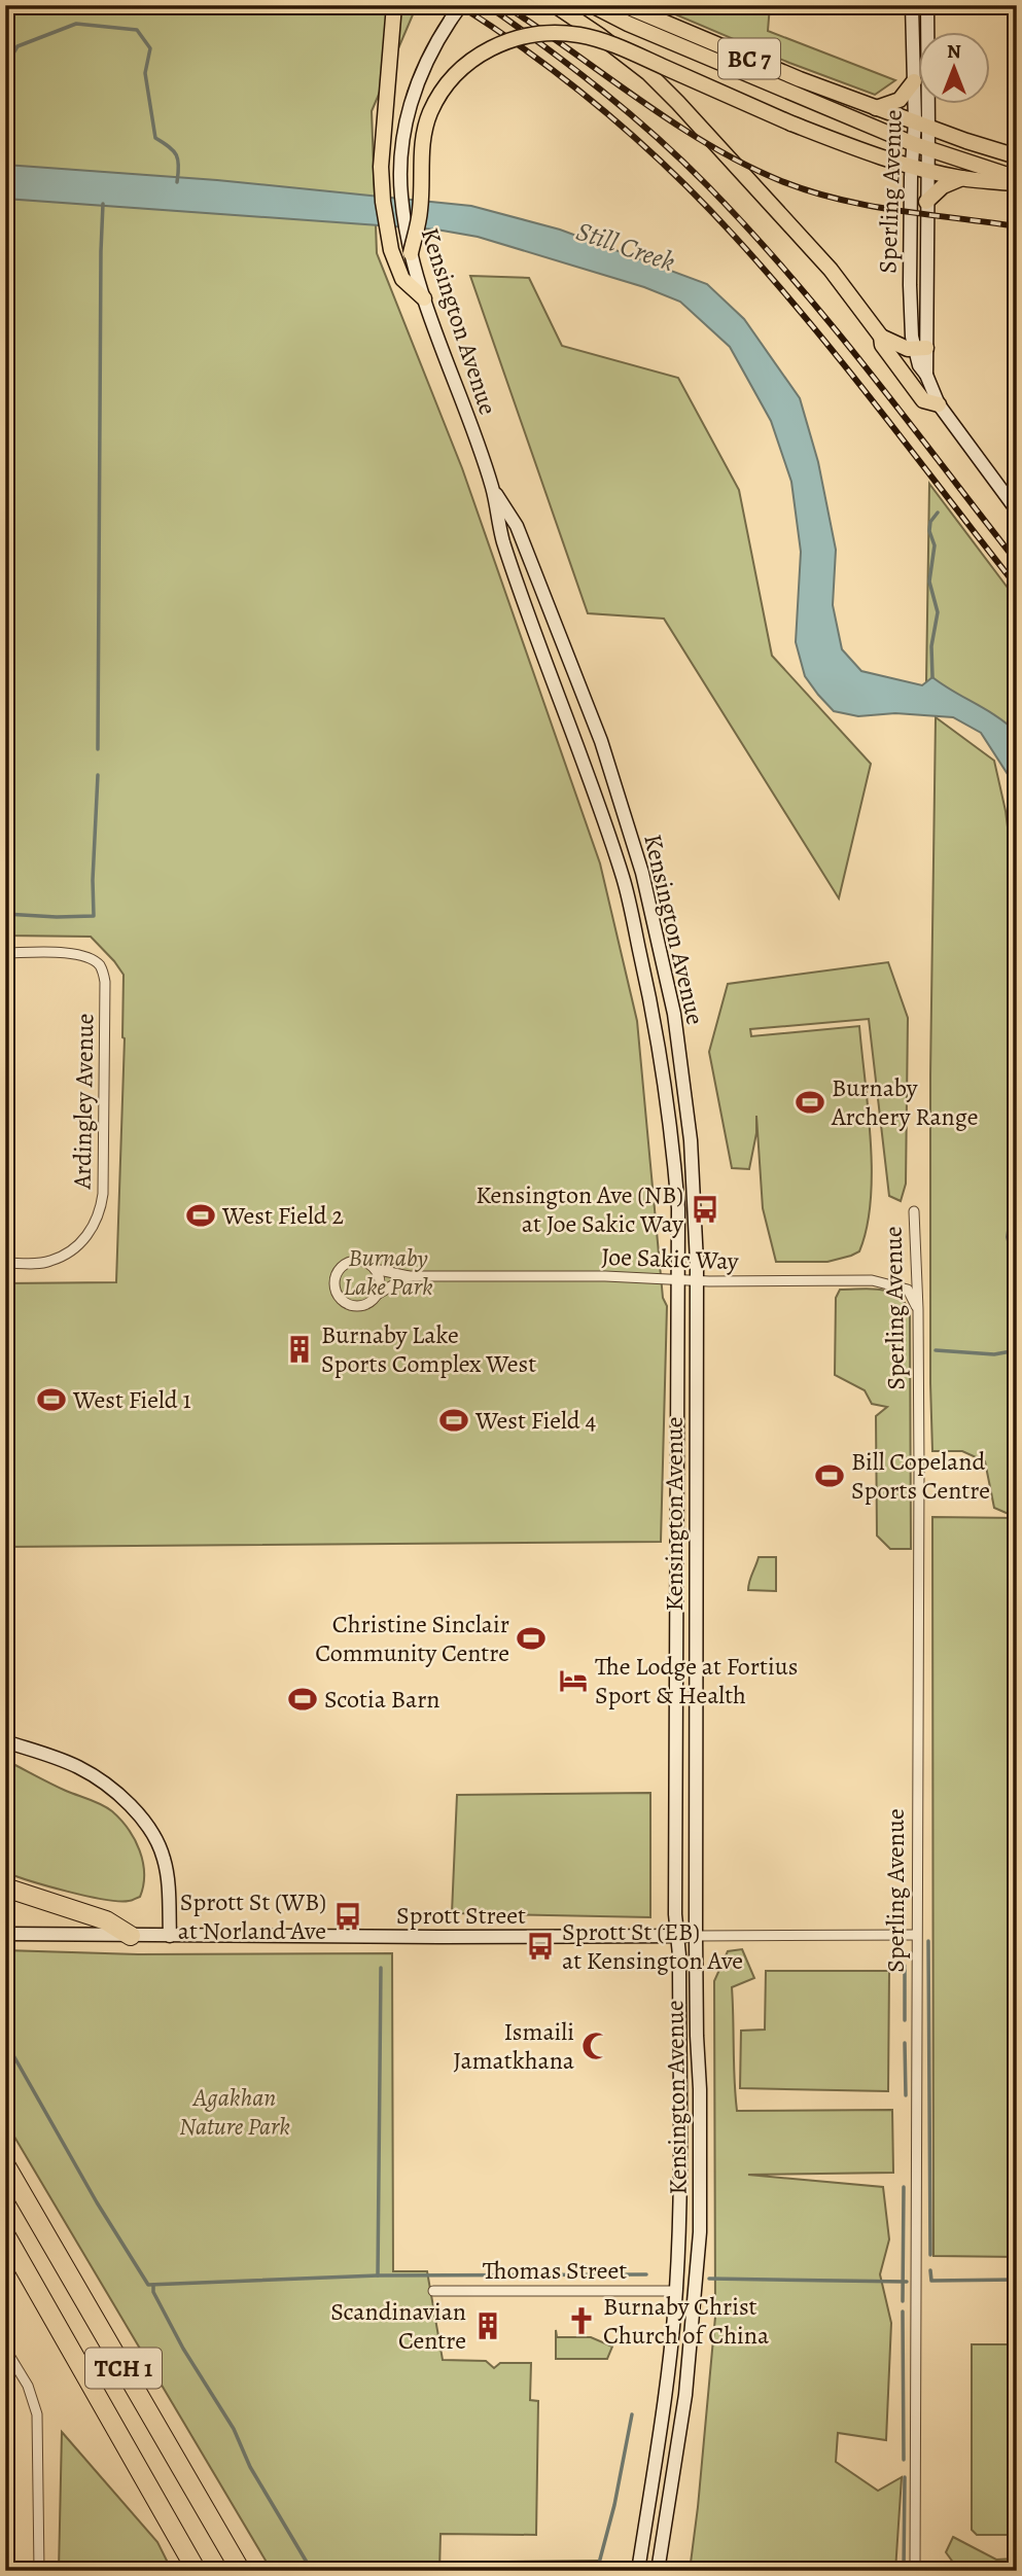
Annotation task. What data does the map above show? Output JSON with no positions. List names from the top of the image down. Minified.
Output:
{"streets":{"highway":["TCH 1"],"main road":["BC 7","Sperling Avenue","Kensington Avenue","Sprott Street"],"street":["Ardingley Avenue","Joe Sakic Way","Thomas Street"]},"crossings":[["BC 7","Sperling Avenue"],["Sperling Avenue","Joe Sakic Way"],["Sperling Avenue","Sprott Street"],["Kensington Avenue","Joe Sakic Way"],["Kensington Avenue","Sprott Street"],["Kensington Avenue","Thomas Street"]],"water":["Still Creek"],"parks":["Burnaby Lake Park","Agakhan Nature Park"],"places":{"sports":["Burnaby Archery Range","West Field 2","West Field 1","West Field 4","Bill Copeland Sports Centre","Christine Sinclair Community Centre","Scotia Barn"],"bus stop":["Kensington Ave (NB) at Joe Sakic Way","Sprott St (WB) at Norland Ave","Sprott St (EB) at Kensington Ave"],"building":["Burnaby Lake Sports Complex West","Scandinavian Centre"],"hotel":["The Lodge at Fortius Sport & Health"],"mosque":["Ismaili Jamatkhana"],"church":["Burnaby Christ Church of China"]},"north":"top"}
